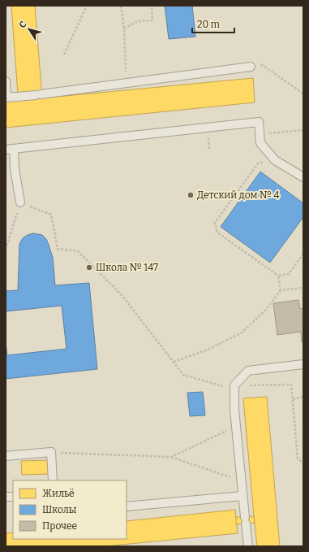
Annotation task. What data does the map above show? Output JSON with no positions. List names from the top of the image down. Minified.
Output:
{"places":["Детский дом № 4","Школа № 147"],"legend":["Жильё","Школы","Прочее"],"scale_bar":"20 m","north":"top left"}
